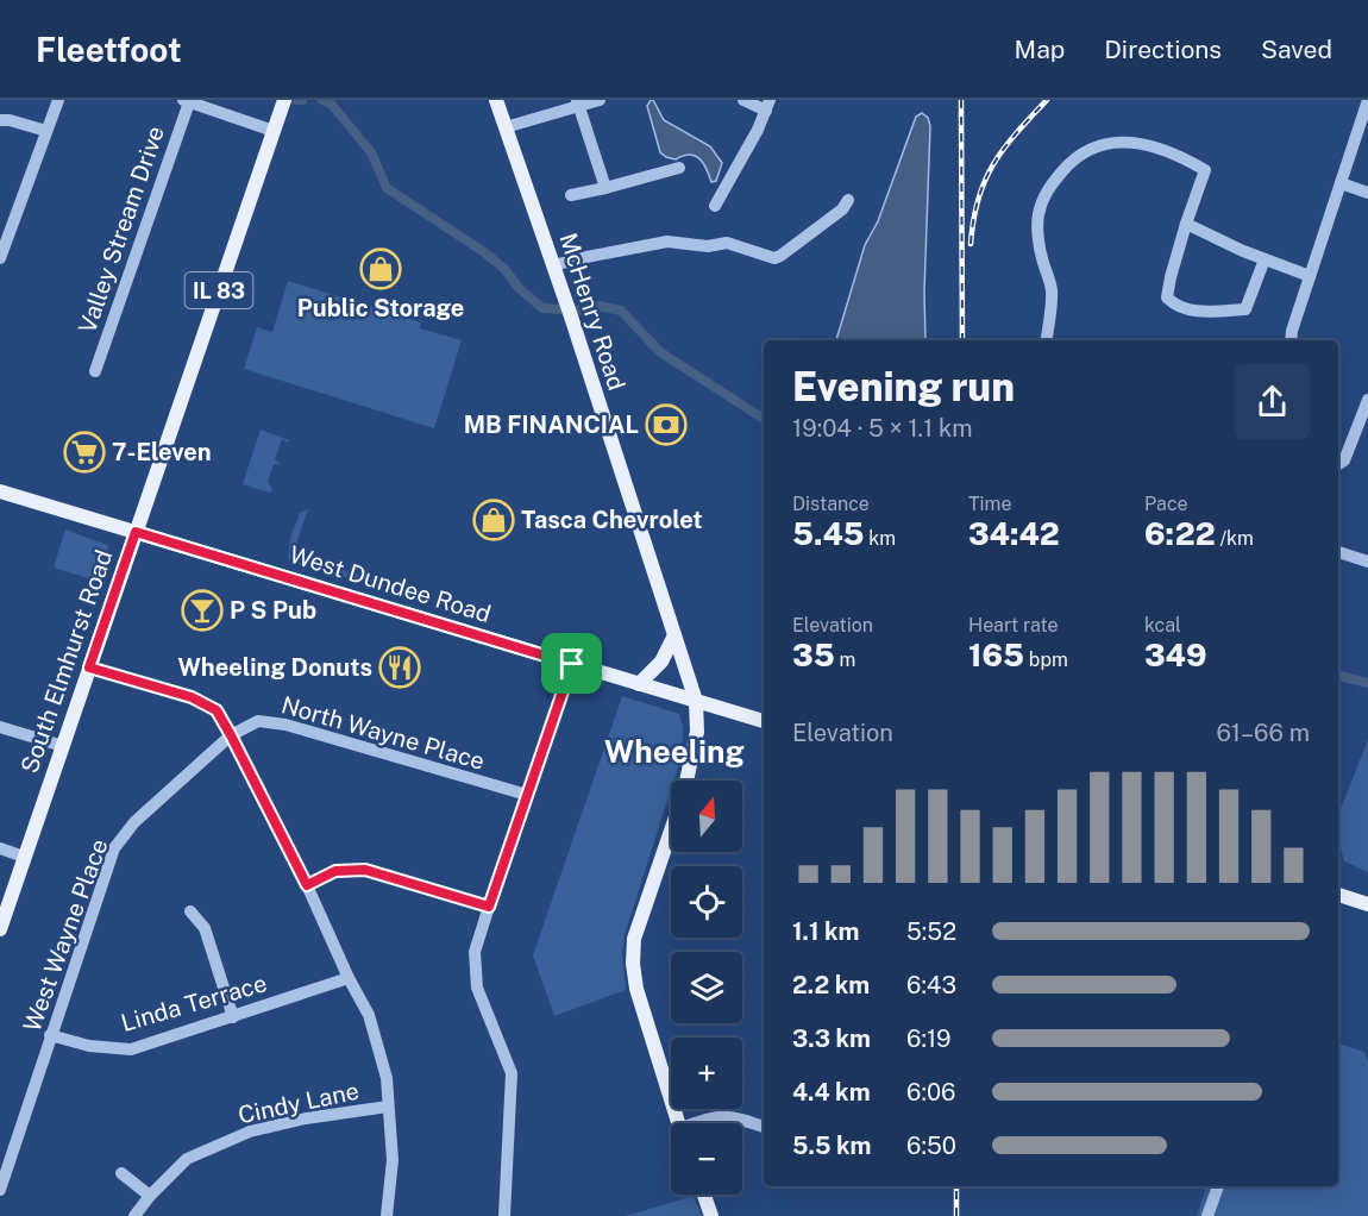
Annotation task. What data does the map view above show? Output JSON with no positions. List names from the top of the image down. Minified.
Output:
{"streets":{"main road":["IL 83","McHenry Road","West Dundee Road","South Elmhurst Road"],"street":["Valley Stream Drive","North Wayne Place","West Wayne Place","Linda Terrace","Cindy Lane"]},"crossings":[["Valley Stream Drive","IL 83"],["IL 83","West Dundee Road"],["IL 83","South Elmhurst Road"],["McHenry Road","West Dundee Road"],["West Dundee Road","South Elmhurst Road"],["North Wayne Place","West Wayne Place"],["West Wayne Place","Linda Terrace"]],"districts":["Wheeling"],"places":{"shop":["Public Storage","Tasca Chevrolet"],"bank":["MB FINANCIAL"],"supermarket":["7-Eleven"],"bar":["P S Pub"],"restaurant":["Wheeling Donuts"]},"north":"top","page":{"header":"Fleetfoot","nav":["Map","Directions","Saved"],"heading":["Evening run","19:04 · 5 × 1.1 km"],"stats":[["Distance","5.45 km"],["Time","34:42"],["Pace","6:22 /km"],["Elevation","35 m"],["Heart rate","165 bpm"],["kcal","349"]],"chart":["Elevation","61–66 m"],"map_buttons":["+","−"],"list":[{"name":"1.1 km","note":"5:52"},{"name":"2.2 km","note":"6:43"},{"name":"3.3 km","note":"6:19"},{"name":"4.4 km","note":"6:06"},{"name":"5.5 km","note":"6:50"}]}}
